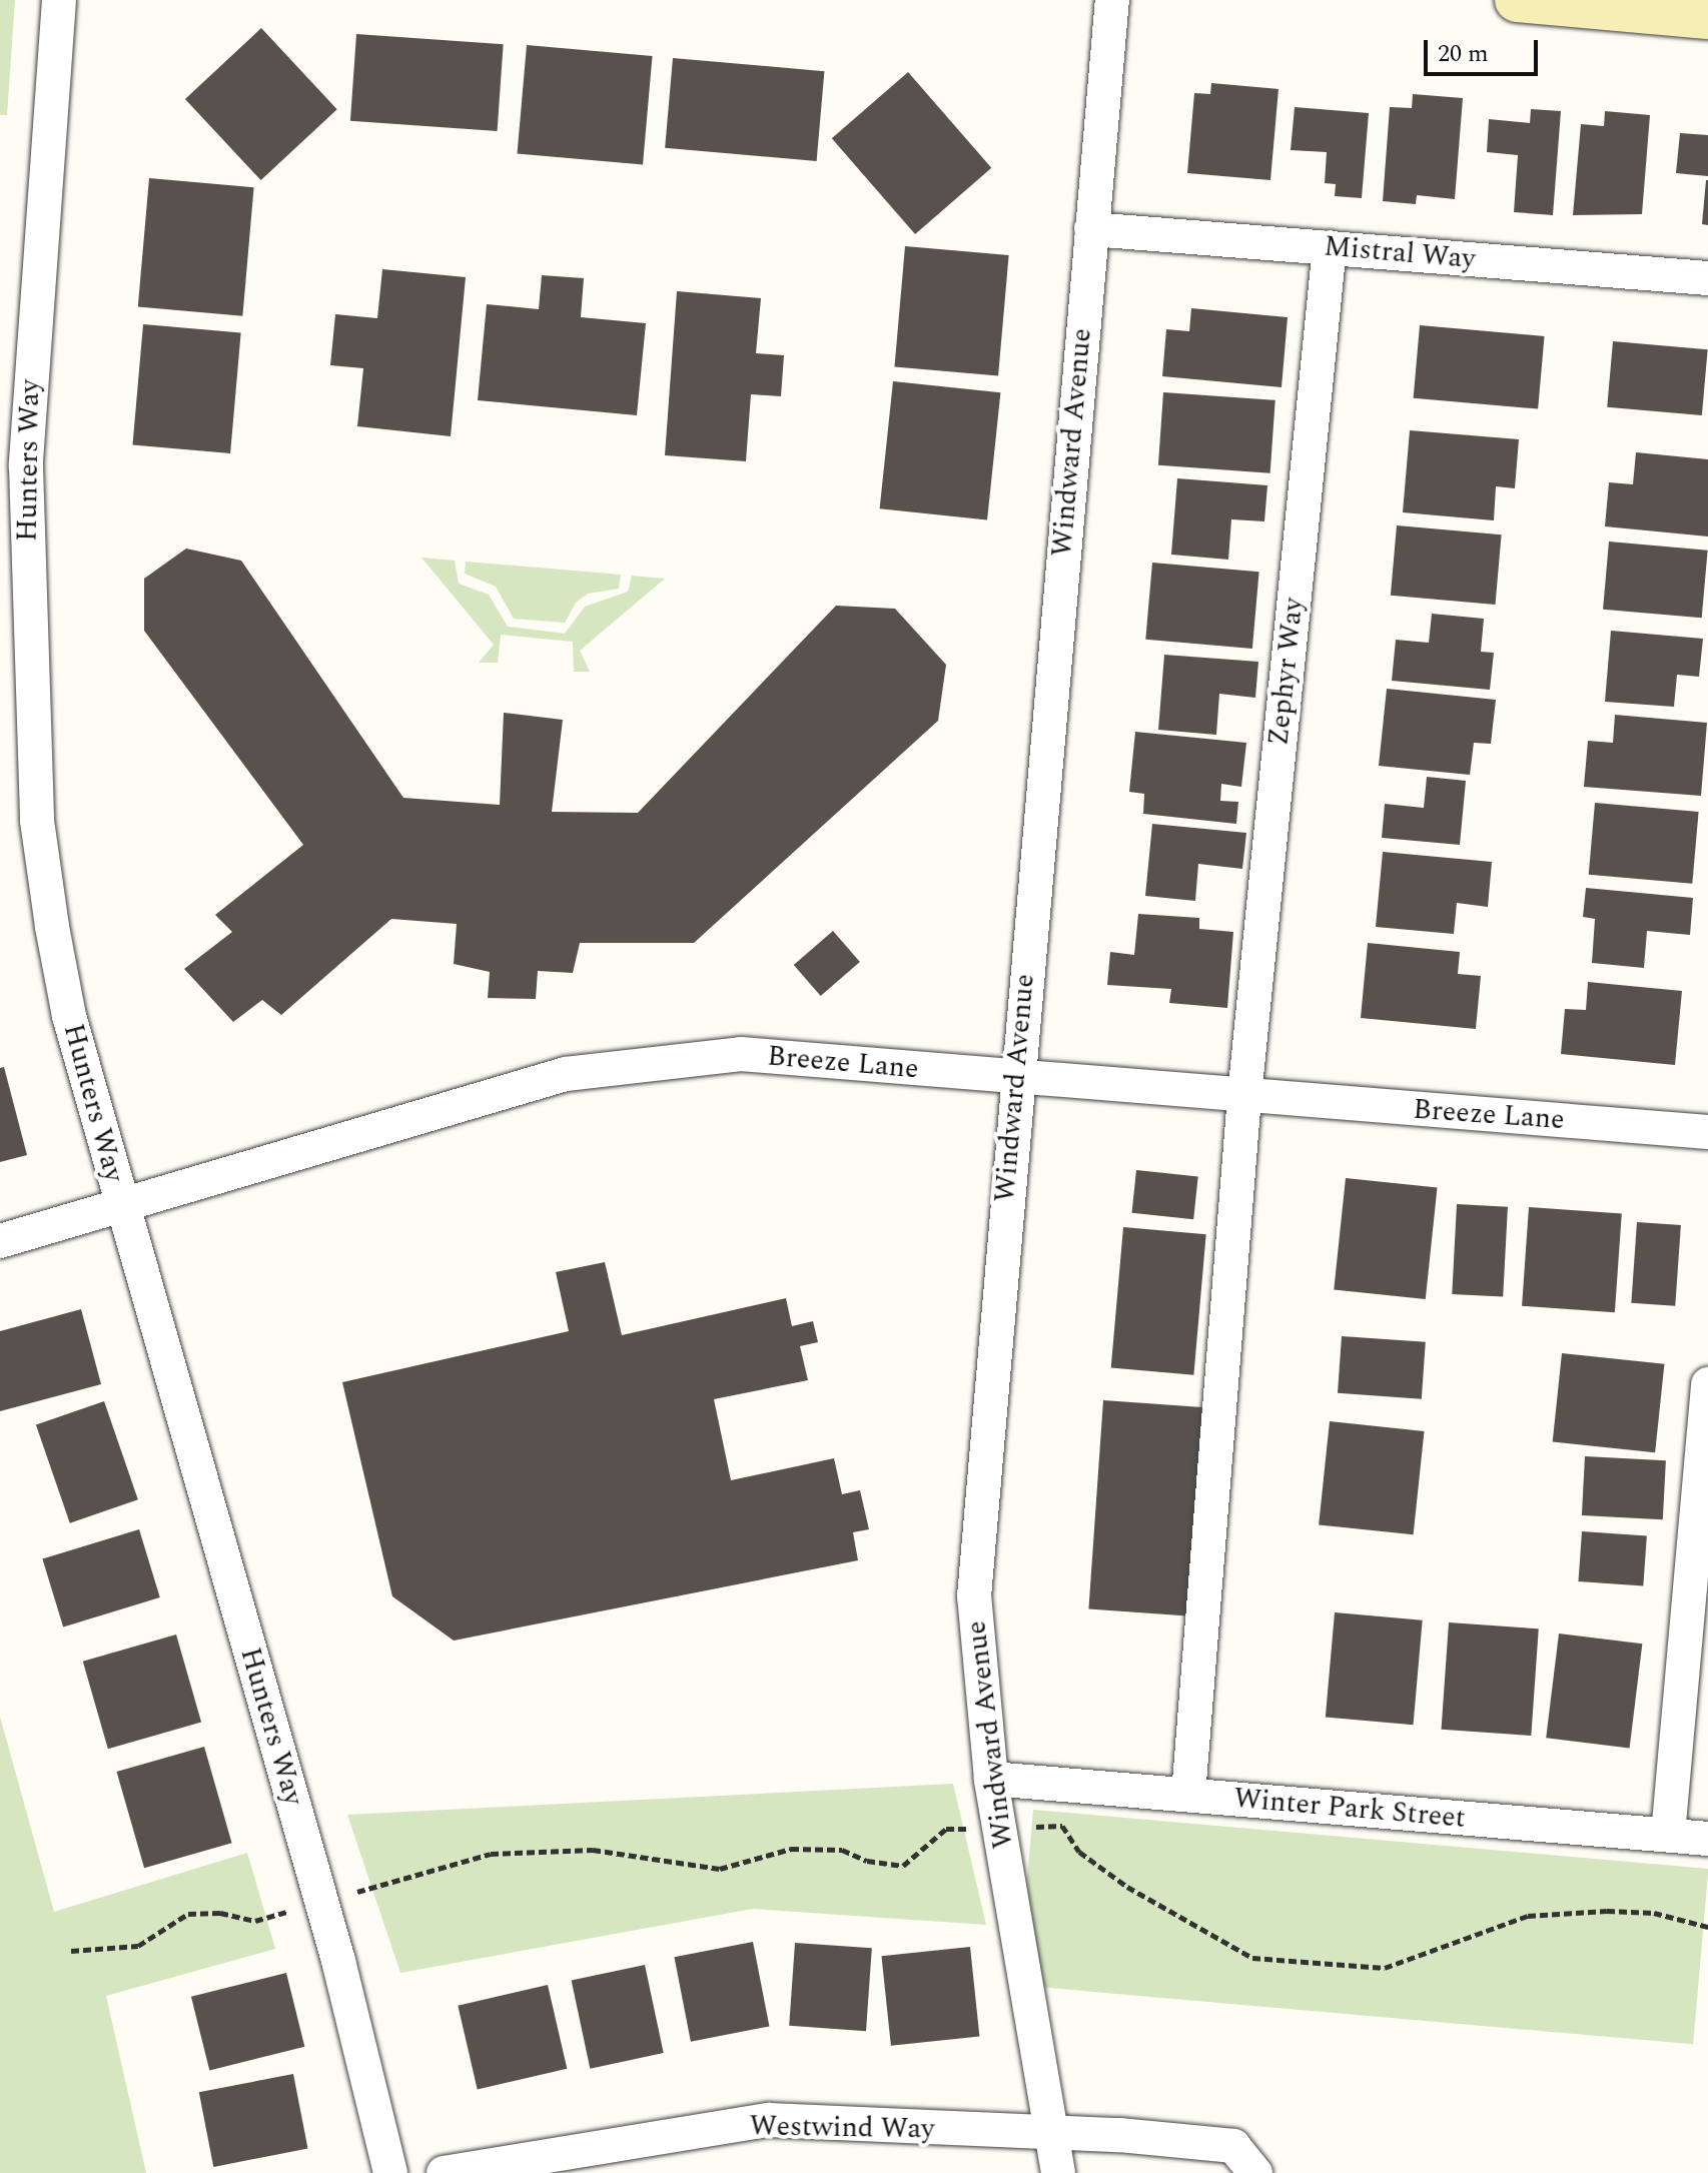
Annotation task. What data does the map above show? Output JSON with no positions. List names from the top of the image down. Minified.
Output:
{"streets":{"street":["Mistral Way","Windward Avenue","Hunters Way","Zephyr Way","Breeze Lane","Winter Park Street","Westwind Way"]},"crossings":[["Mistral Way","Windward Avenue"],["Mistral Way","Zephyr Way"],["Windward Avenue","Breeze Lane"],["Windward Avenue","Winter Park Street"],["Windward Avenue","Westwind Way"],["Hunters Way","Breeze Lane"],["Zephyr Way","Breeze Lane"],["Zephyr Way","Winter Park Street"]],"scale_bar":"20 m"}
